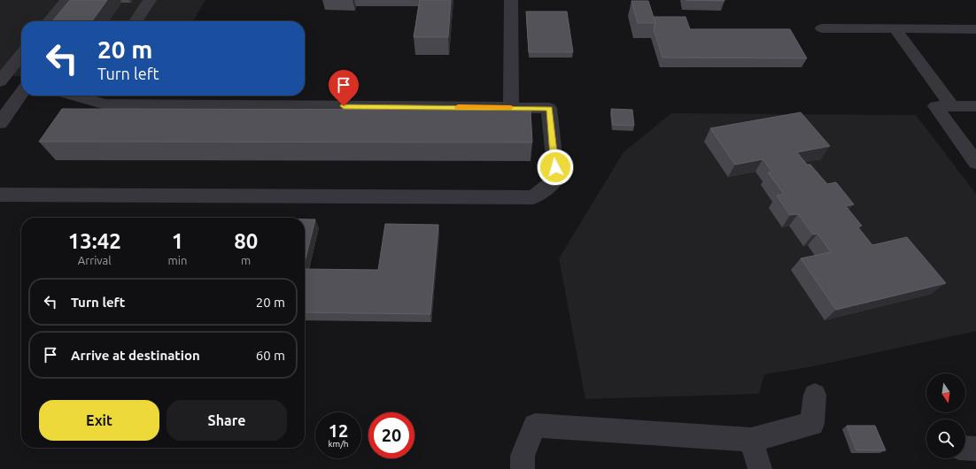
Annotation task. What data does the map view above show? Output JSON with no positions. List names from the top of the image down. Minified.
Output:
{"north":"bottom","page":{"turn":["20 m","Turn left"],"eta":["13:42","Arrival","1","min","80","m"],"list":[{"name":"Turn left","value":"20 m"},{"name":"Arrive at destination","value":"60 m"}],"buttons":["Exit","Share"],"speed":"12 km/h","limit":"20"}}
